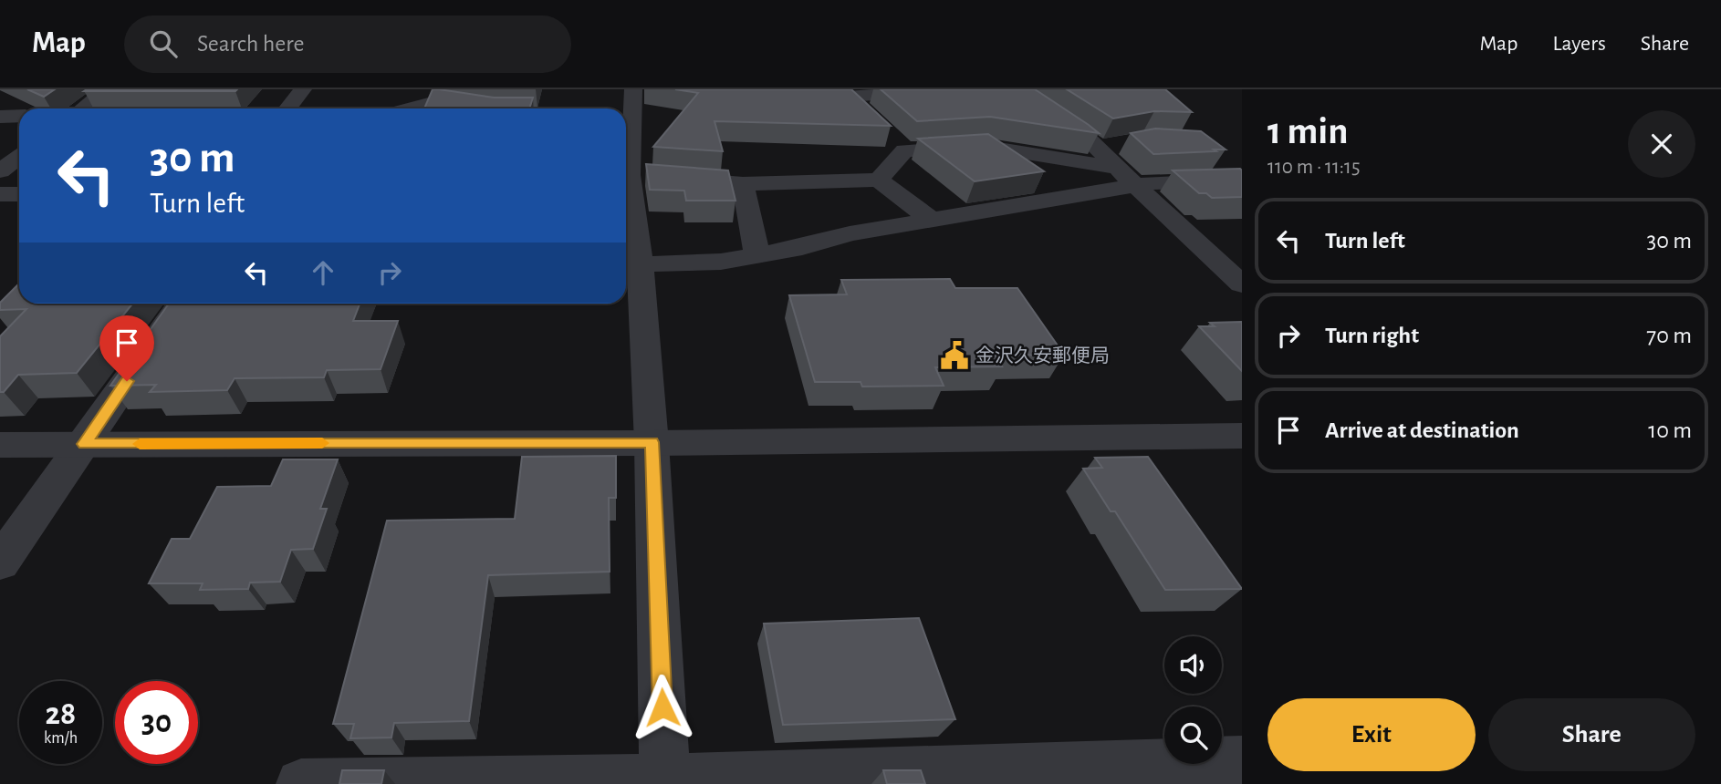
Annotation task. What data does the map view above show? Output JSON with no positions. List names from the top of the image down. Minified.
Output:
{"places":{"public building":["金沢久安郵便局"]},"page":{"header":"Map","search":"Search here","nav":["Map","Layers","Share"],"heading":["1 min","110 m · 11:15"],"turn":["30 m","Turn left"],"list":[{"name":"Turn left","value":"30 m"},{"name":"Turn right","value":"70 m"},{"name":"Arrive at destination","value":"10 m"}],"speed":"28 km/h","limit":"30","buttons":["Exit","Share"]}}
